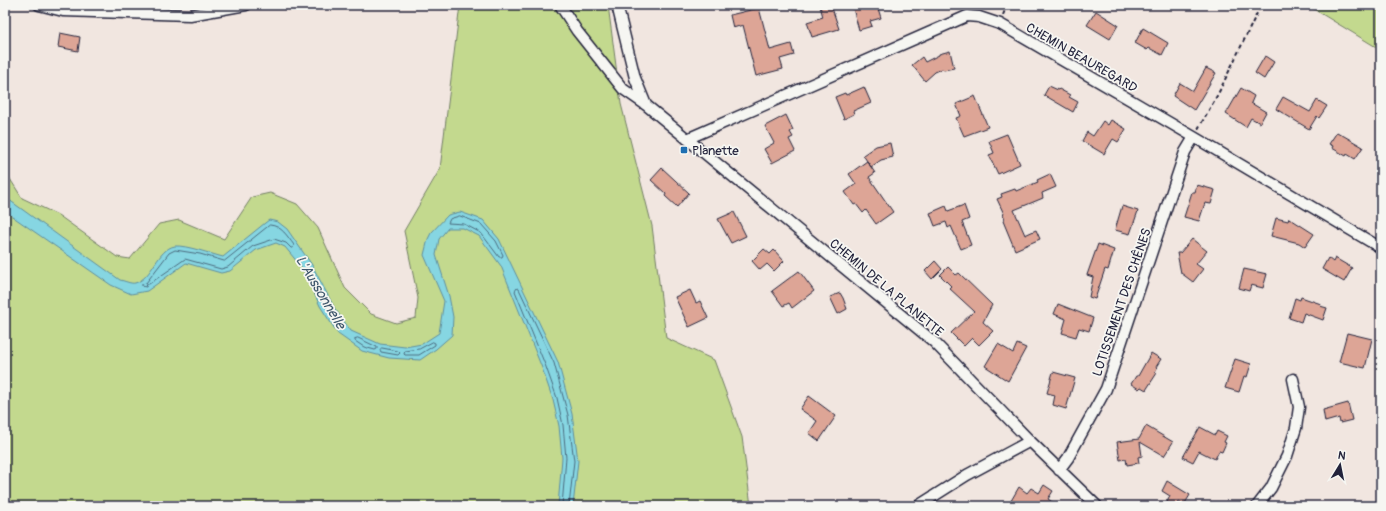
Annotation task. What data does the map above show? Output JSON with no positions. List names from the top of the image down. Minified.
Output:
{"streets":{"street":["CHEMIN BEAUREGARD","CHEMIN DE LA PLANETTE","LOTISSEMENT DES CHÊNES"]},"crossings":[["CHEMIN BEAUREGARD","CHEMIN DE LA PLANETTE"],["CHEMIN BEAUREGARD","LOTISSEMENT DES CHÊNES"],["CHEMIN DE LA PLANETTE","LOTISSEMENT DES CHÊNES"]],"water":["L'Aussonnelle"],"places":{"transit":["Planette"]},"north":"top"}
